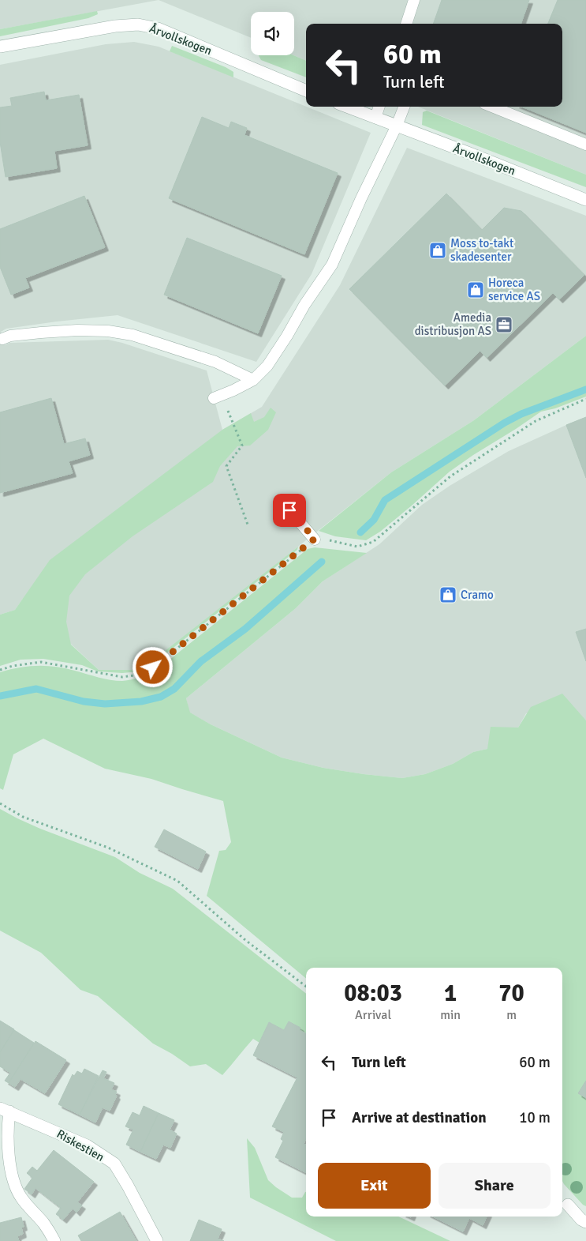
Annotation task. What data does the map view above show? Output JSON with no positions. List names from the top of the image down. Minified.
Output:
{"streets":{"street":["Årvollskogen","Riskestien"]},"places":{"shop":["Moss to-takt skadesenter","Horeca service AS","Cramo"],"office":["Amedia distribusjon AS"]},"page":{"turn":["60 m","Turn left"],"eta":["08:03","Arrival","1","min","70","m"],"list":[{"name":"Turn left","value":"60 m"},{"name":"Arrive at destination","value":"10 m"}],"buttons":["Exit","Share"]}}
